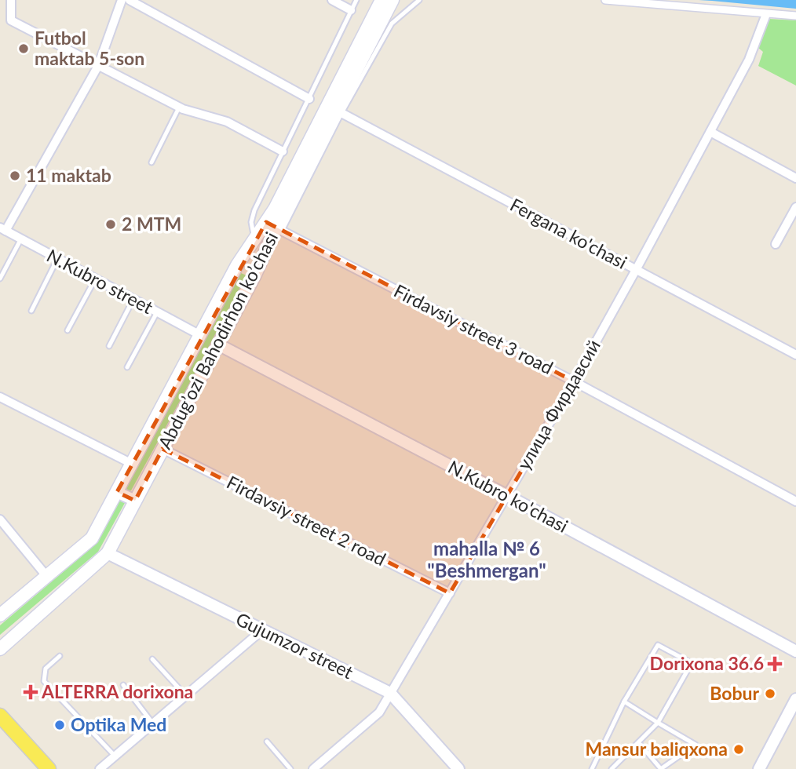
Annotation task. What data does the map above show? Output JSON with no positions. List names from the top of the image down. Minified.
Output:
{"streets":{"main road":["Abdug’ozi Bahodirhon ko’chasi"],"street":["Fergana ko'chasi","N.Kubro street","Firdavsiy street 3 road","улица Фирдавсий","N.Kubro ko'chasi","Firdavsiy street 2 road","Gujumzor street"]},"crossings":[["Fergana ko'chasi","улица Фирдавсий"],["N.Kubro street","Abdug’ozi Bahodirhon ko’chasi"],["Firdavsiy street 3 road","Abdug’ozi Bahodirhon ko’chasi"],["Firdavsiy street 3 road","улица Фирдавсий"],["Abdug’ozi Bahodirhon ko’chasi","N.Kubro ko'chasi"],["Abdug’ozi Bahodirhon ko’chasi","Firdavsiy street 2 road"],["Abdug’ozi Bahodirhon ko’chasi","Gujumzor street"],["улица Фирдавсий","N.Kubro ko'chasi"],["улица Фирдавсий","Firdavsiy street 2 road"],["улица Фирдавсий","Gujumzor street"]],"districts":["mahalla № 6 \"Beshmergan\""],"places":{"other":["Futbol maktab 5-son","11 maktab","2 MTM","Bobur","Optika Med","Mansur baliqxona"],"health":["Dorixona 36.6","ALTERRA dorixona"]}}
